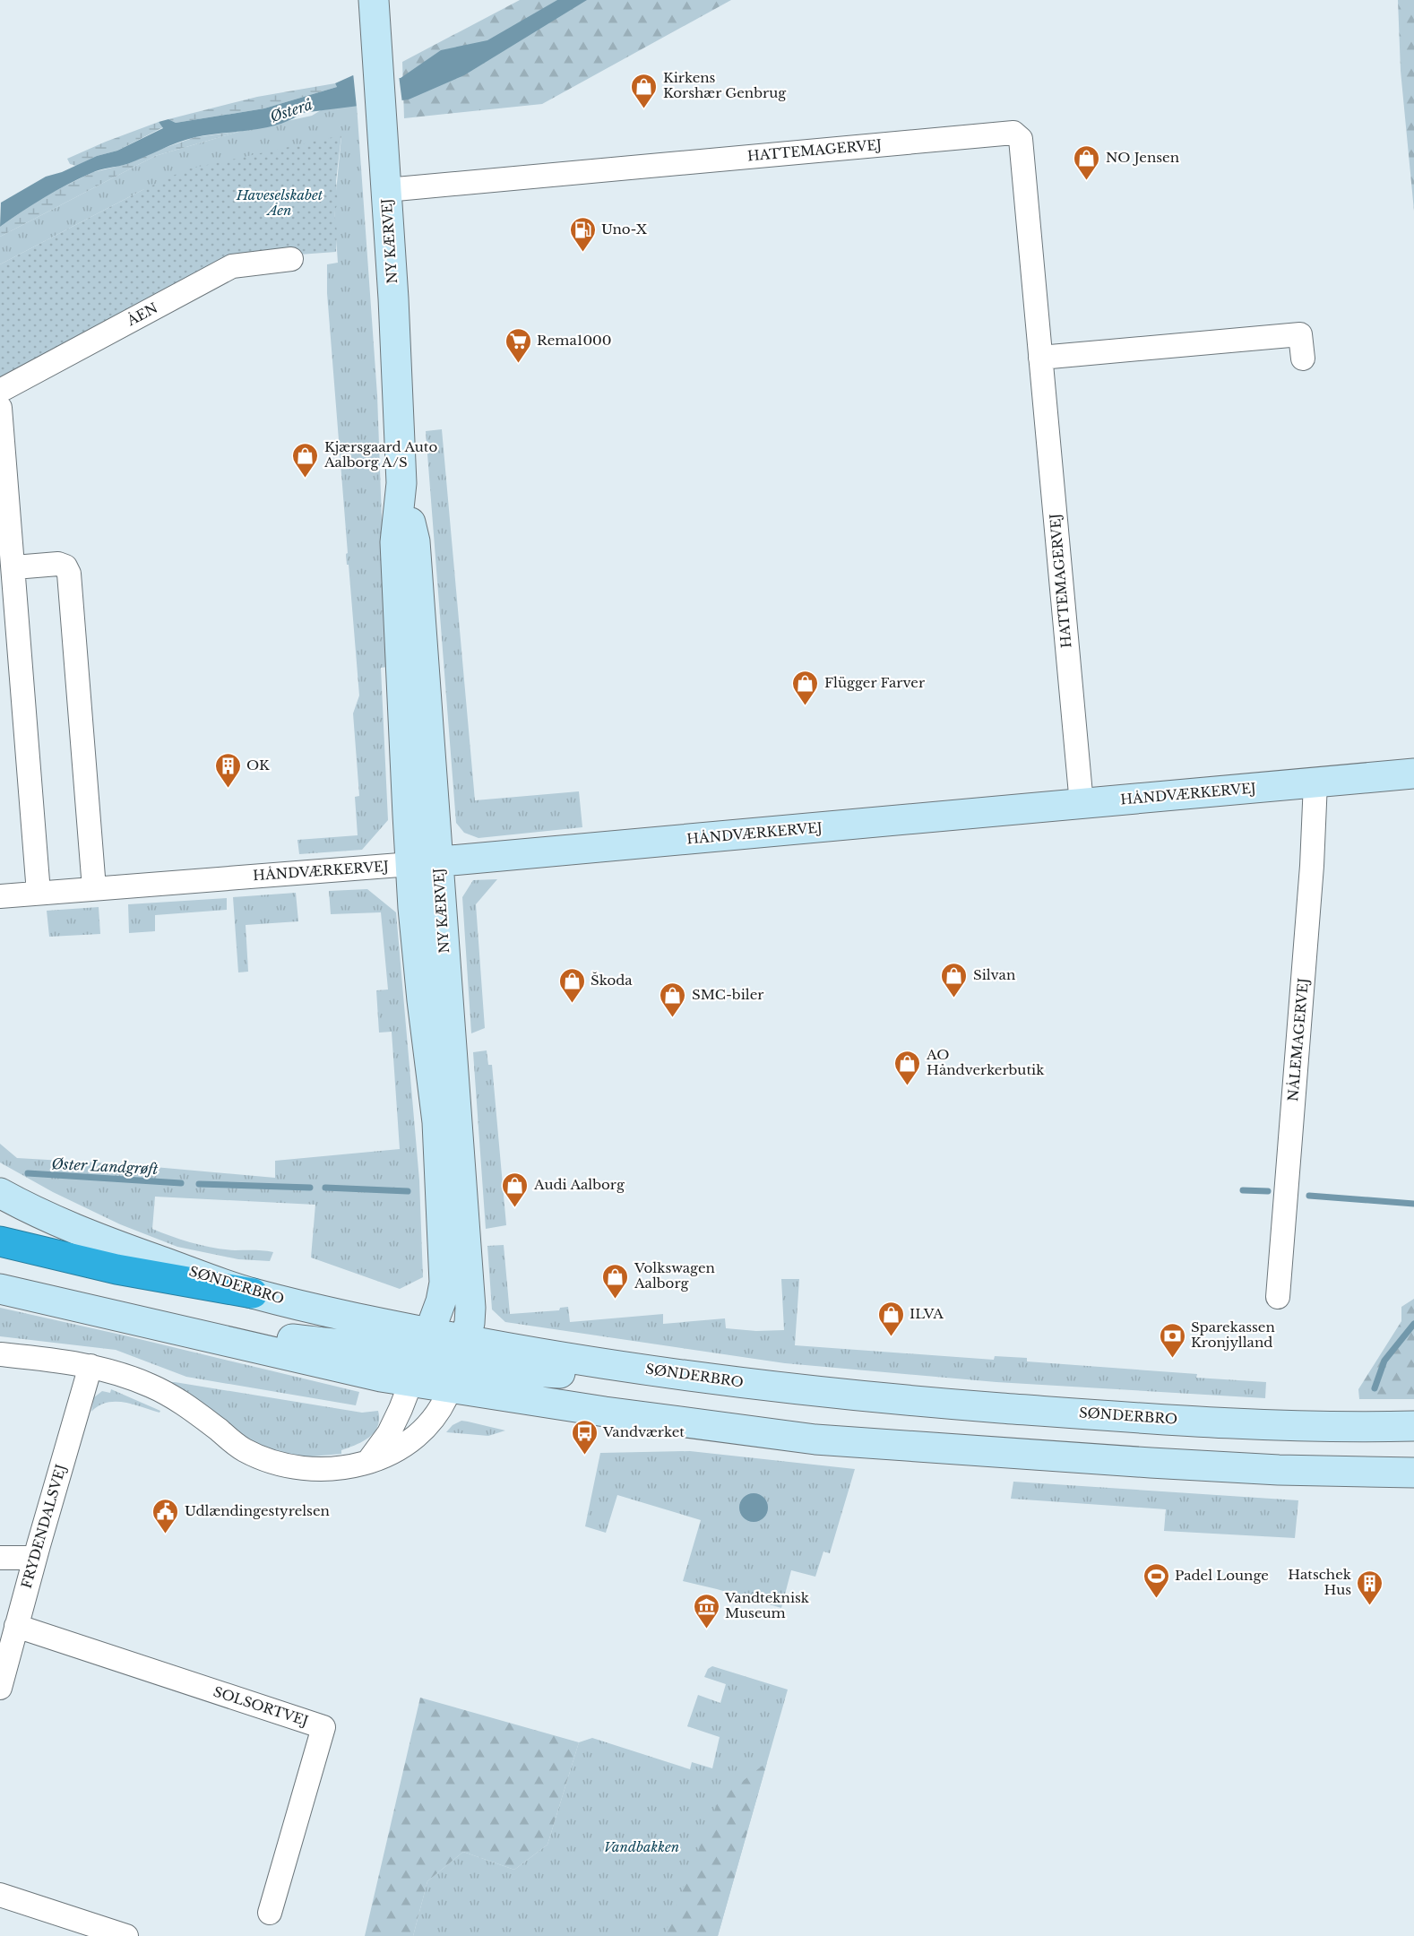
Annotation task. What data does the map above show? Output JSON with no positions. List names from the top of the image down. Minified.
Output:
{"streets":{"street":["HATTEMAGERVEJ","NY KÆRVEJ","ÅEN","HÅNDVÆRKERVEJ","NÅLEMAGERVEJ","SØNDERBRO","FRYDENDALSVEJ","SOLSORTVEJ"]},"crossings":[["HATTEMAGERVEJ","NY KÆRVEJ"],["HATTEMAGERVEJ","HÅNDVÆRKERVEJ"],["NY KÆRVEJ","HÅNDVÆRKERVEJ"],["NY KÆRVEJ","SØNDERBRO"],["HÅNDVÆRKERVEJ","NÅLEMAGERVEJ"],["FRYDENDALSVEJ","SOLSORTVEJ"]],"water":["Østerå","Øster Landgrøft"],"parks":["Haveselskabet Åen","Vandbakken"],"places":{"shop":["Kirkens Korshær Genbrug","NO Jensen","Kjærsgaard Auto Aalborg A/S","Flügger Farver","Silvan","Škoda","SMC-biler","AO Håndverkerbutik","Audi Aalborg","Volkswagen Aalborg","ILVA"],"fuel station":["Uno-X"],"supermarket":["Rema1000"],"building":["OK","Hatschek Hus"],"bank":["Sparekassen Kronjylland"],"bus stop":["Vandværket"],"public building":["Udlændingestyrelsen"],"sports":["Padel Lounge"],"museum":["Vandteknisk Museum"]}}
